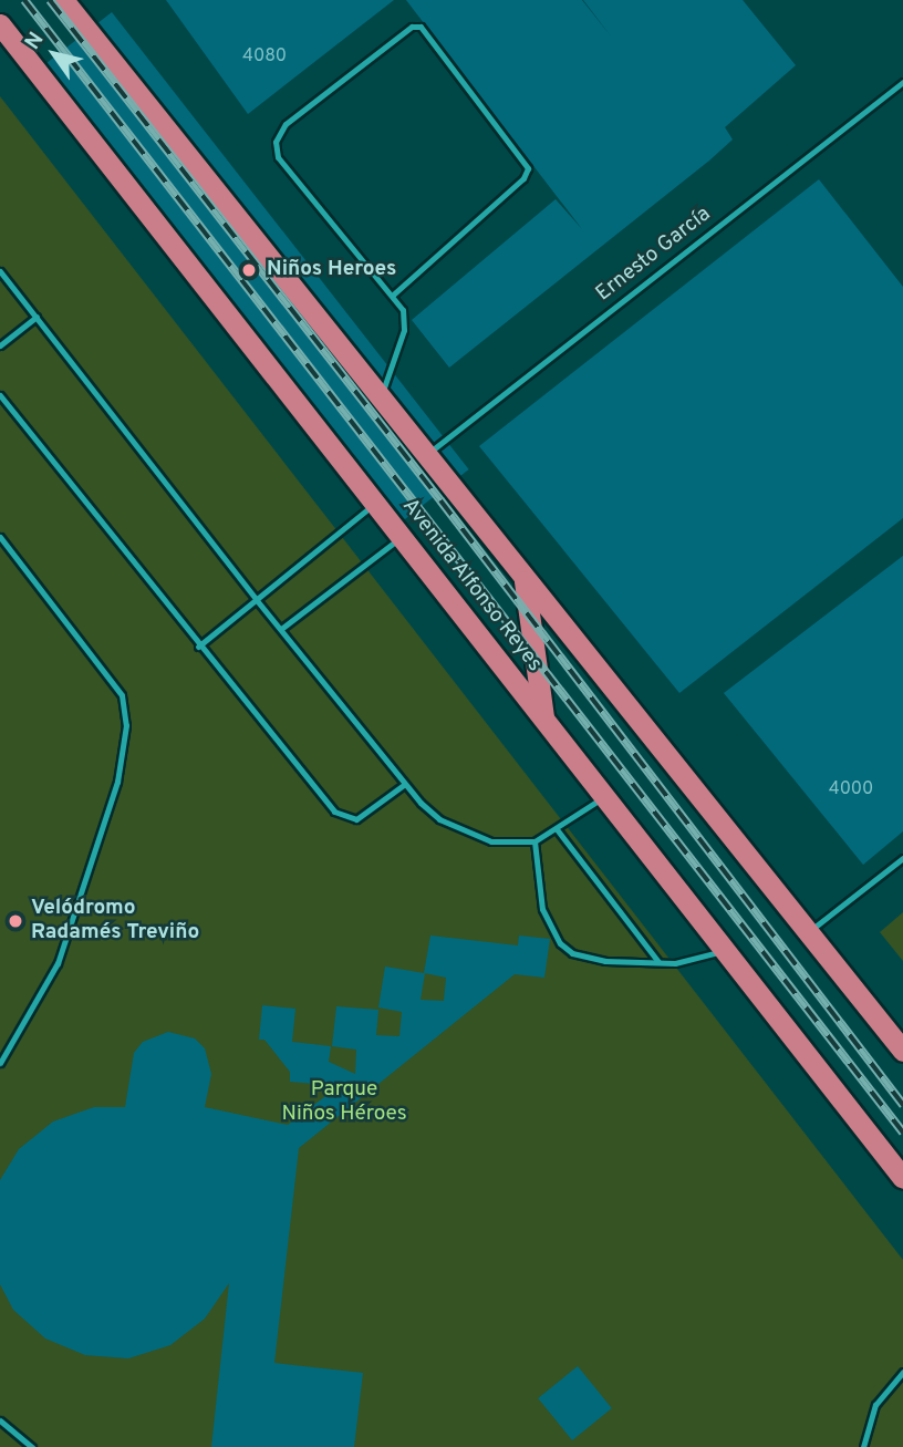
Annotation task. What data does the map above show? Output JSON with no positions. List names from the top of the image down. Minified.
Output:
{"streets":{"highway":["Avenida Alfonso Reyes"],"lane":["Ernesto García"]},"crossings":[["Ernesto García","Avenida Alfonso Reyes"]],"parks":["Parque Niños Héroes"],"places":["Niños Heroes","Velódromo Radamés Treviño"],"house_numbers":["4080","4000"],"north":"top left"}
